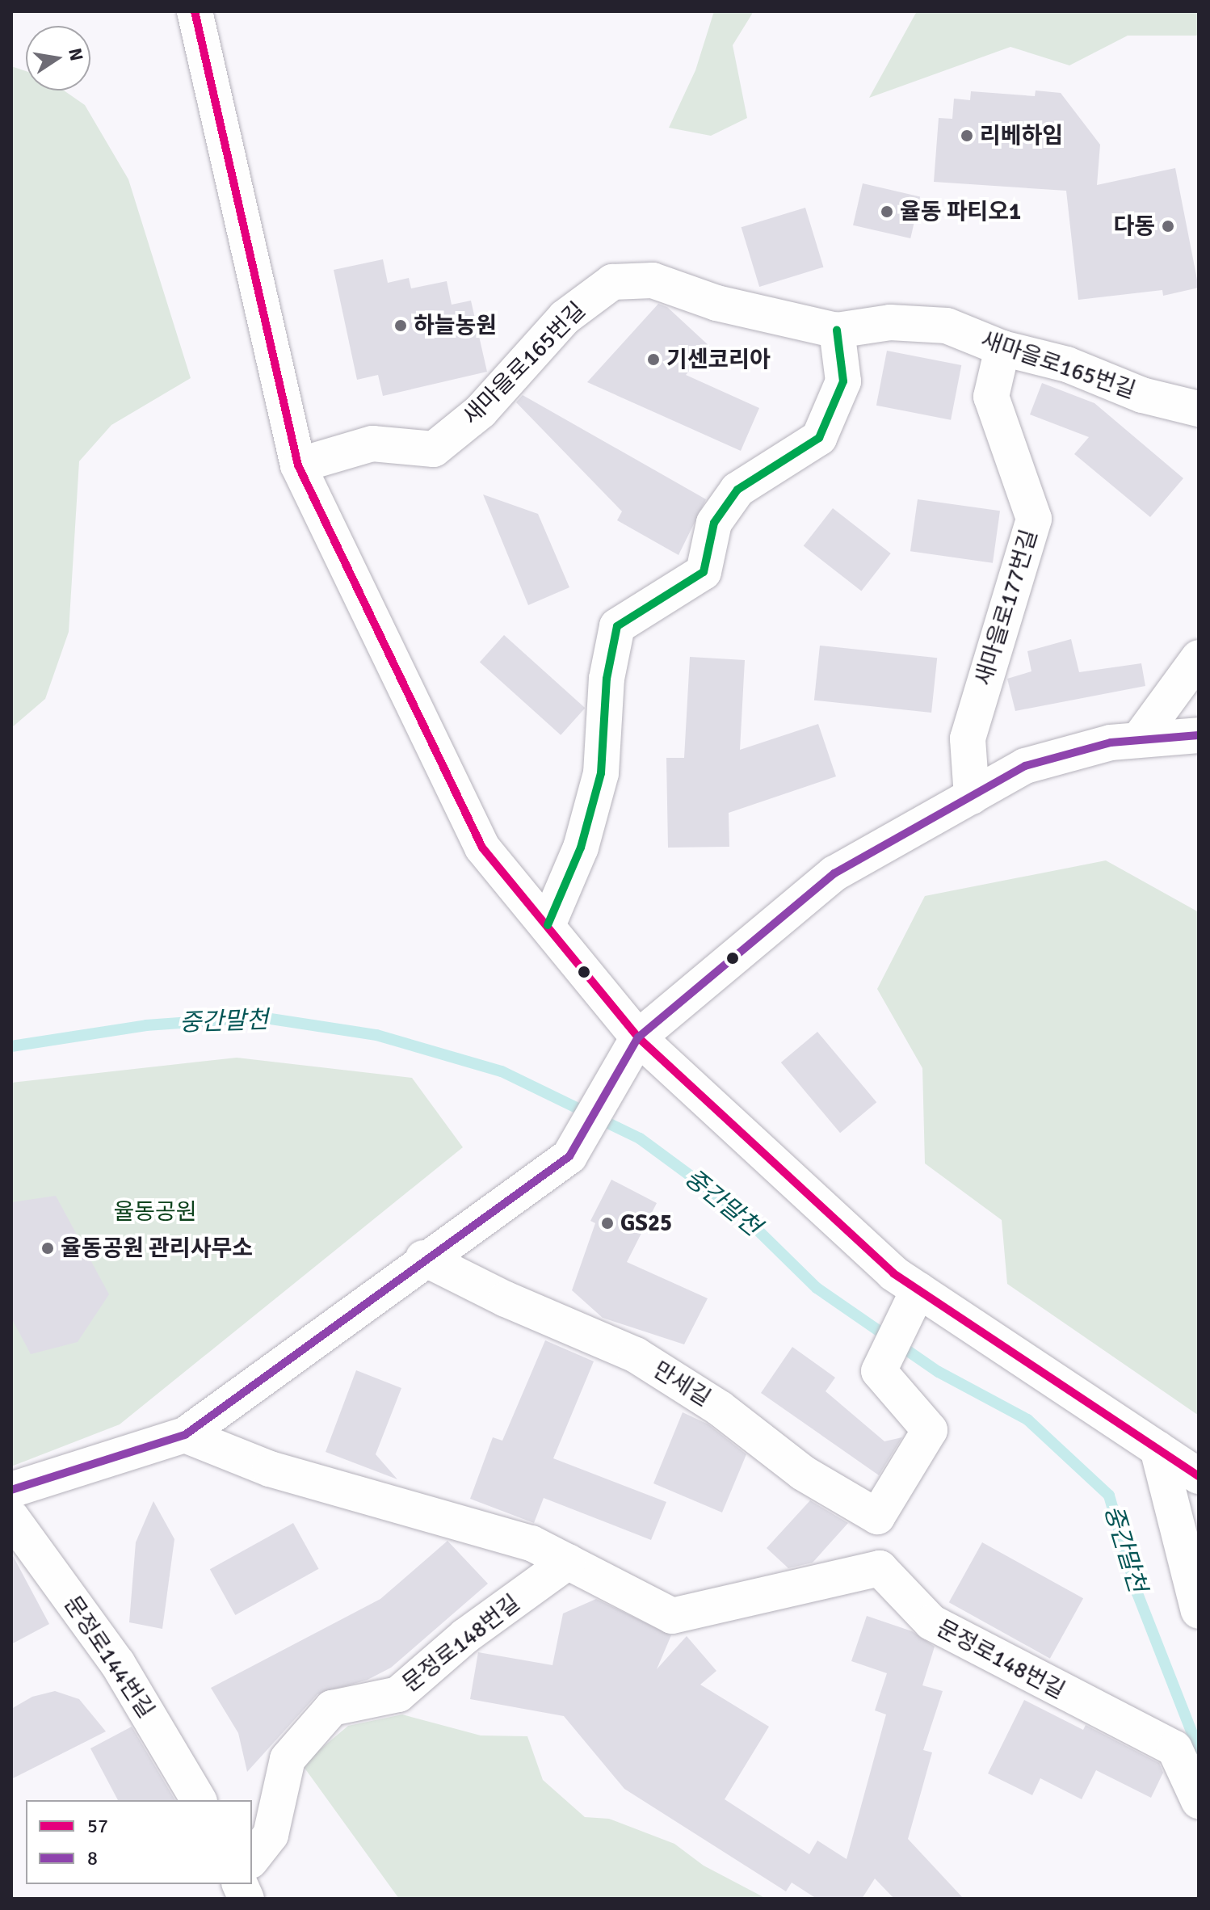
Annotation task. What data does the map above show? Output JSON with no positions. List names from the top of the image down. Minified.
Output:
{"streets":{"street":["새마을로165번길","새마을로177번길","만세길","문정로148번길","문정로144번길"]},"crossings":[["새마을로165번길","새마을로177번길"]],"water":["중간말천"],"parks":["율동공원"],"places":["리베하임","율동 파티오1","다동","하늘농원","기센코리아","GS25","율동공원 관리사무소"],"lines":["transit line 57","transit line 8"],"legend":["57","8"],"north":"right"}
